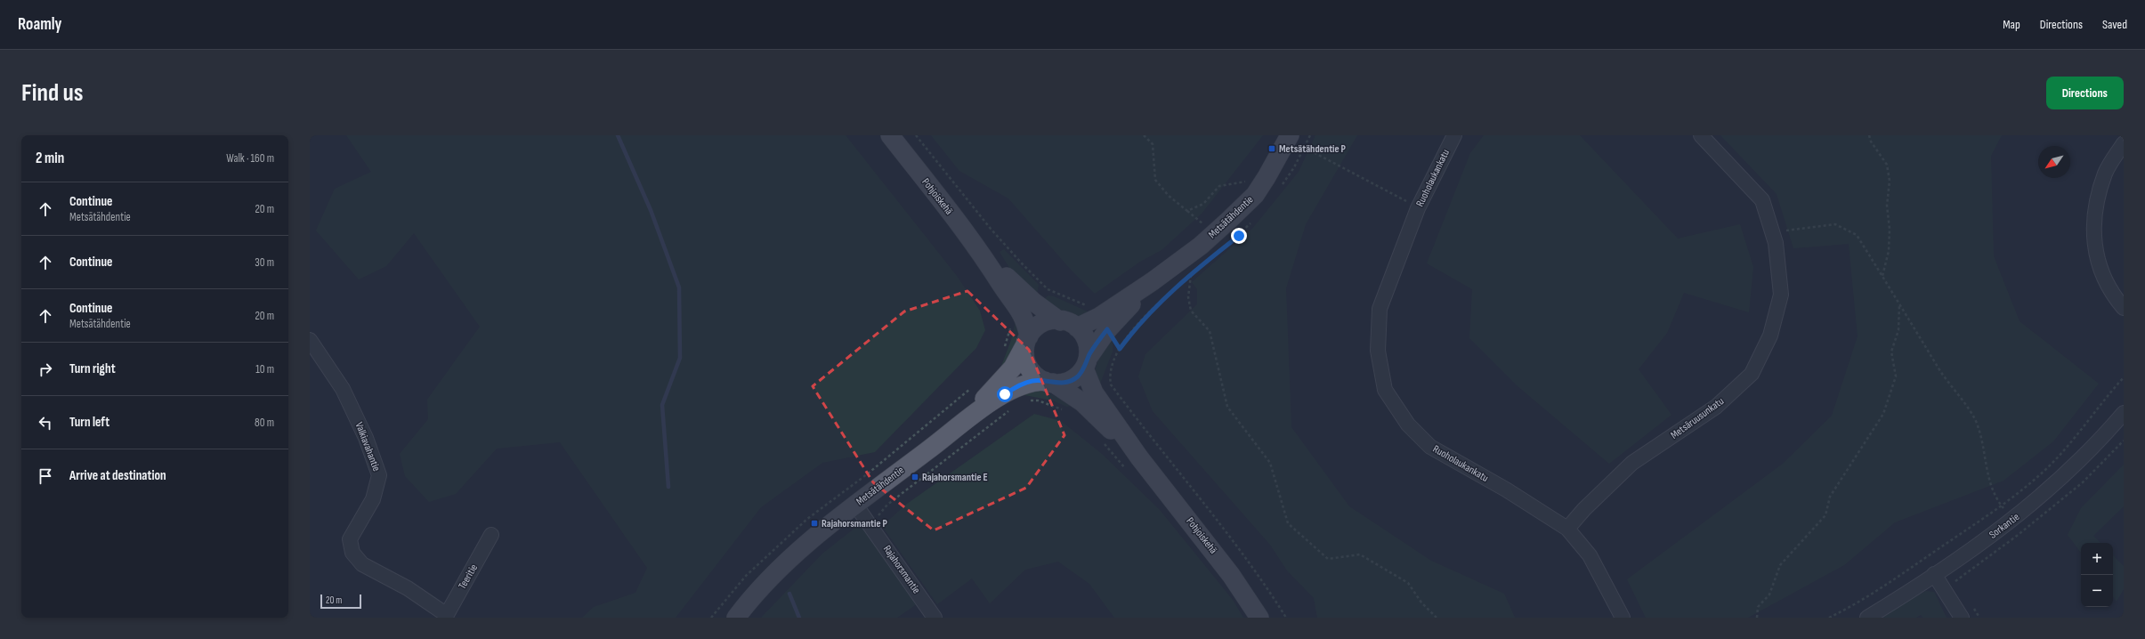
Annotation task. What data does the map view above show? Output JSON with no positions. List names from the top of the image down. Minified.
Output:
{"streets":{"main road":["Pohjoiskehä","Metsätähdentie"],"street":["Ruoholaukankatu","Metsäruusunkatu","Valkiavahantie","Sorkantie","Rajahorsmantie","Teeritie"]},"crossings":[["Ruoholaukankatu","Metsäruusunkatu"],["Pohjoiskehä","Metsätähdentie"],["Metsätähdentie","Rajahorsmantie"],["Valkiavahantie","Teeritie"]],"places":{"transit":["Metsätähdentie P","Rajahorsmantie E","Rajahorsmantie P"]},"scale_bar":"20 m","north":"bottom left","page":{"header":"Roamly","nav":["Map","Directions","Saved"],"buttons":"Directions","title":"Find us","heading":["2 min","Walk · 160 m"],"list":[["Continue","Metsätähdentie","20 m"],["Continue","30 m"],["Continue","Metsätähdentie","20 m"],["Turn right","10 m"],["Turn left","80 m"],"Arrive at destination"],"map_buttons":["+","−"],"scale":"20 m"}}
